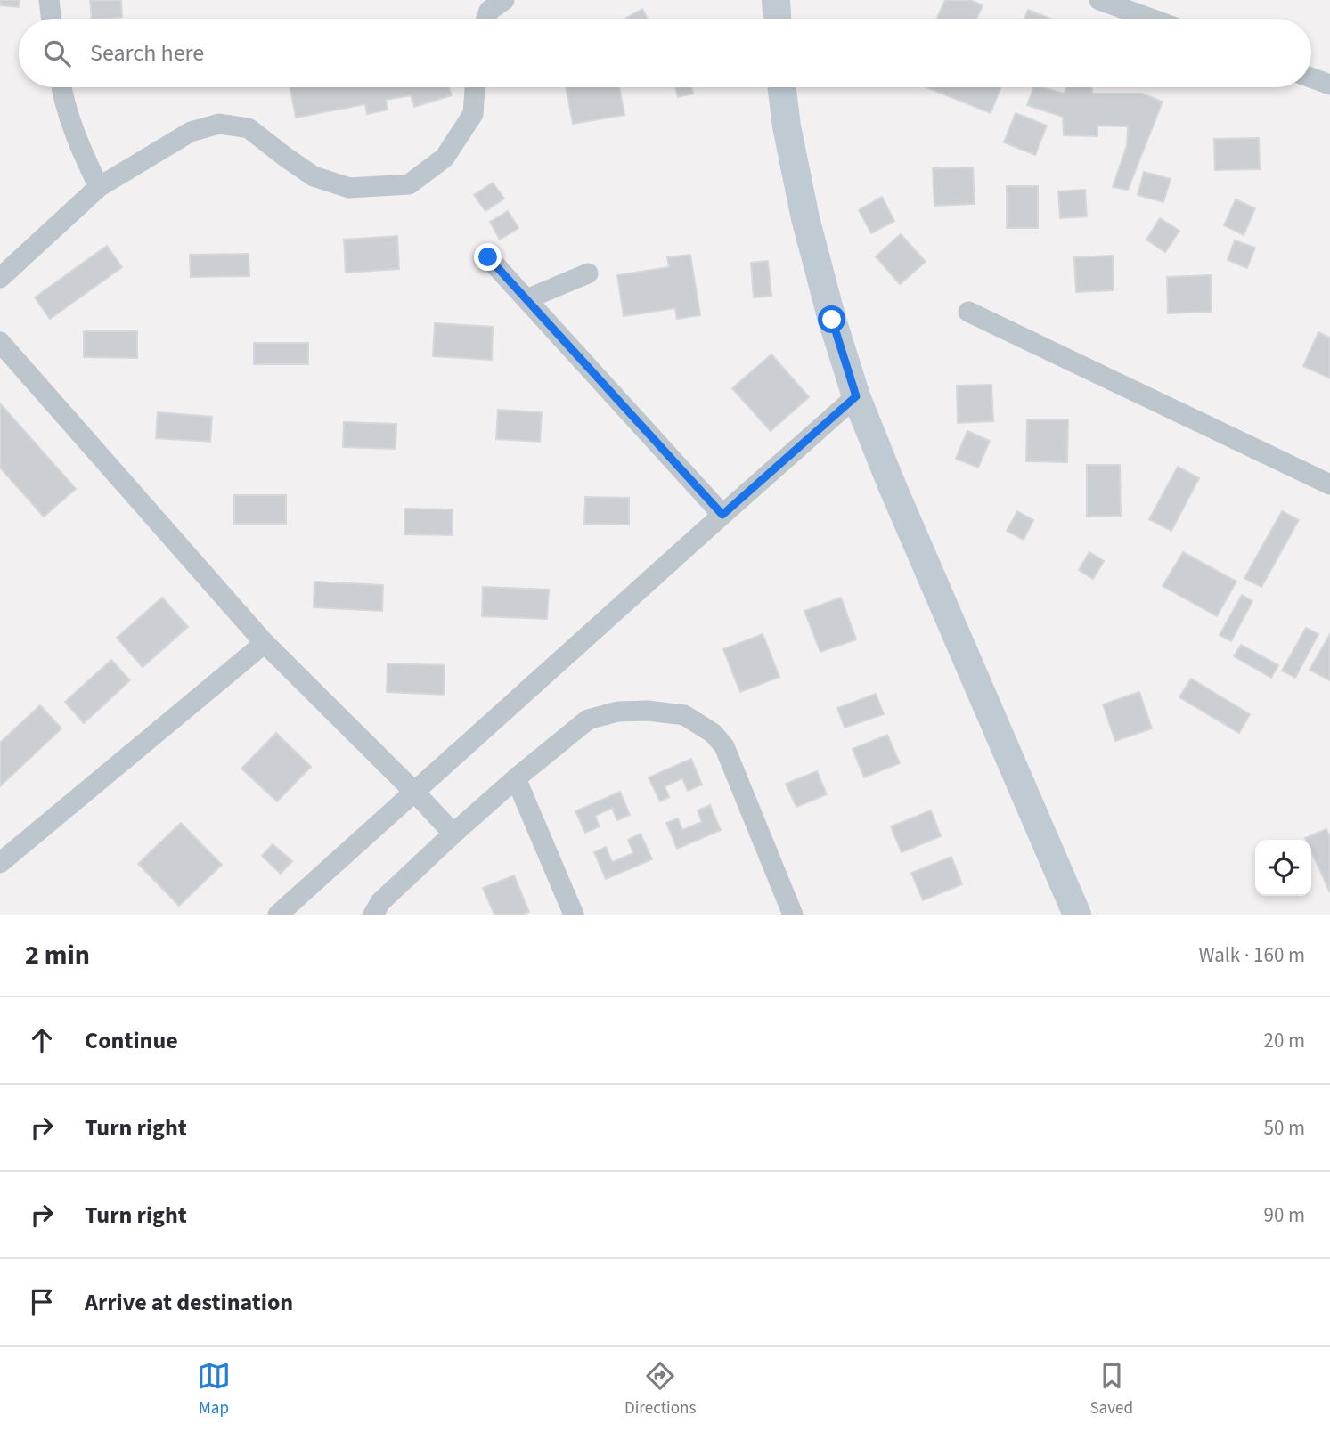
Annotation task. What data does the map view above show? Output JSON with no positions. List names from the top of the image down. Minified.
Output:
{"page":{"search":"Search here","heading":["2 min","Walk · 160 m"],"list":[["Continue","20 m"],["Turn right","50 m"],["Turn right","90 m"],"Arrive at destination"],"nav":["Map","Directions","Saved"]}}
